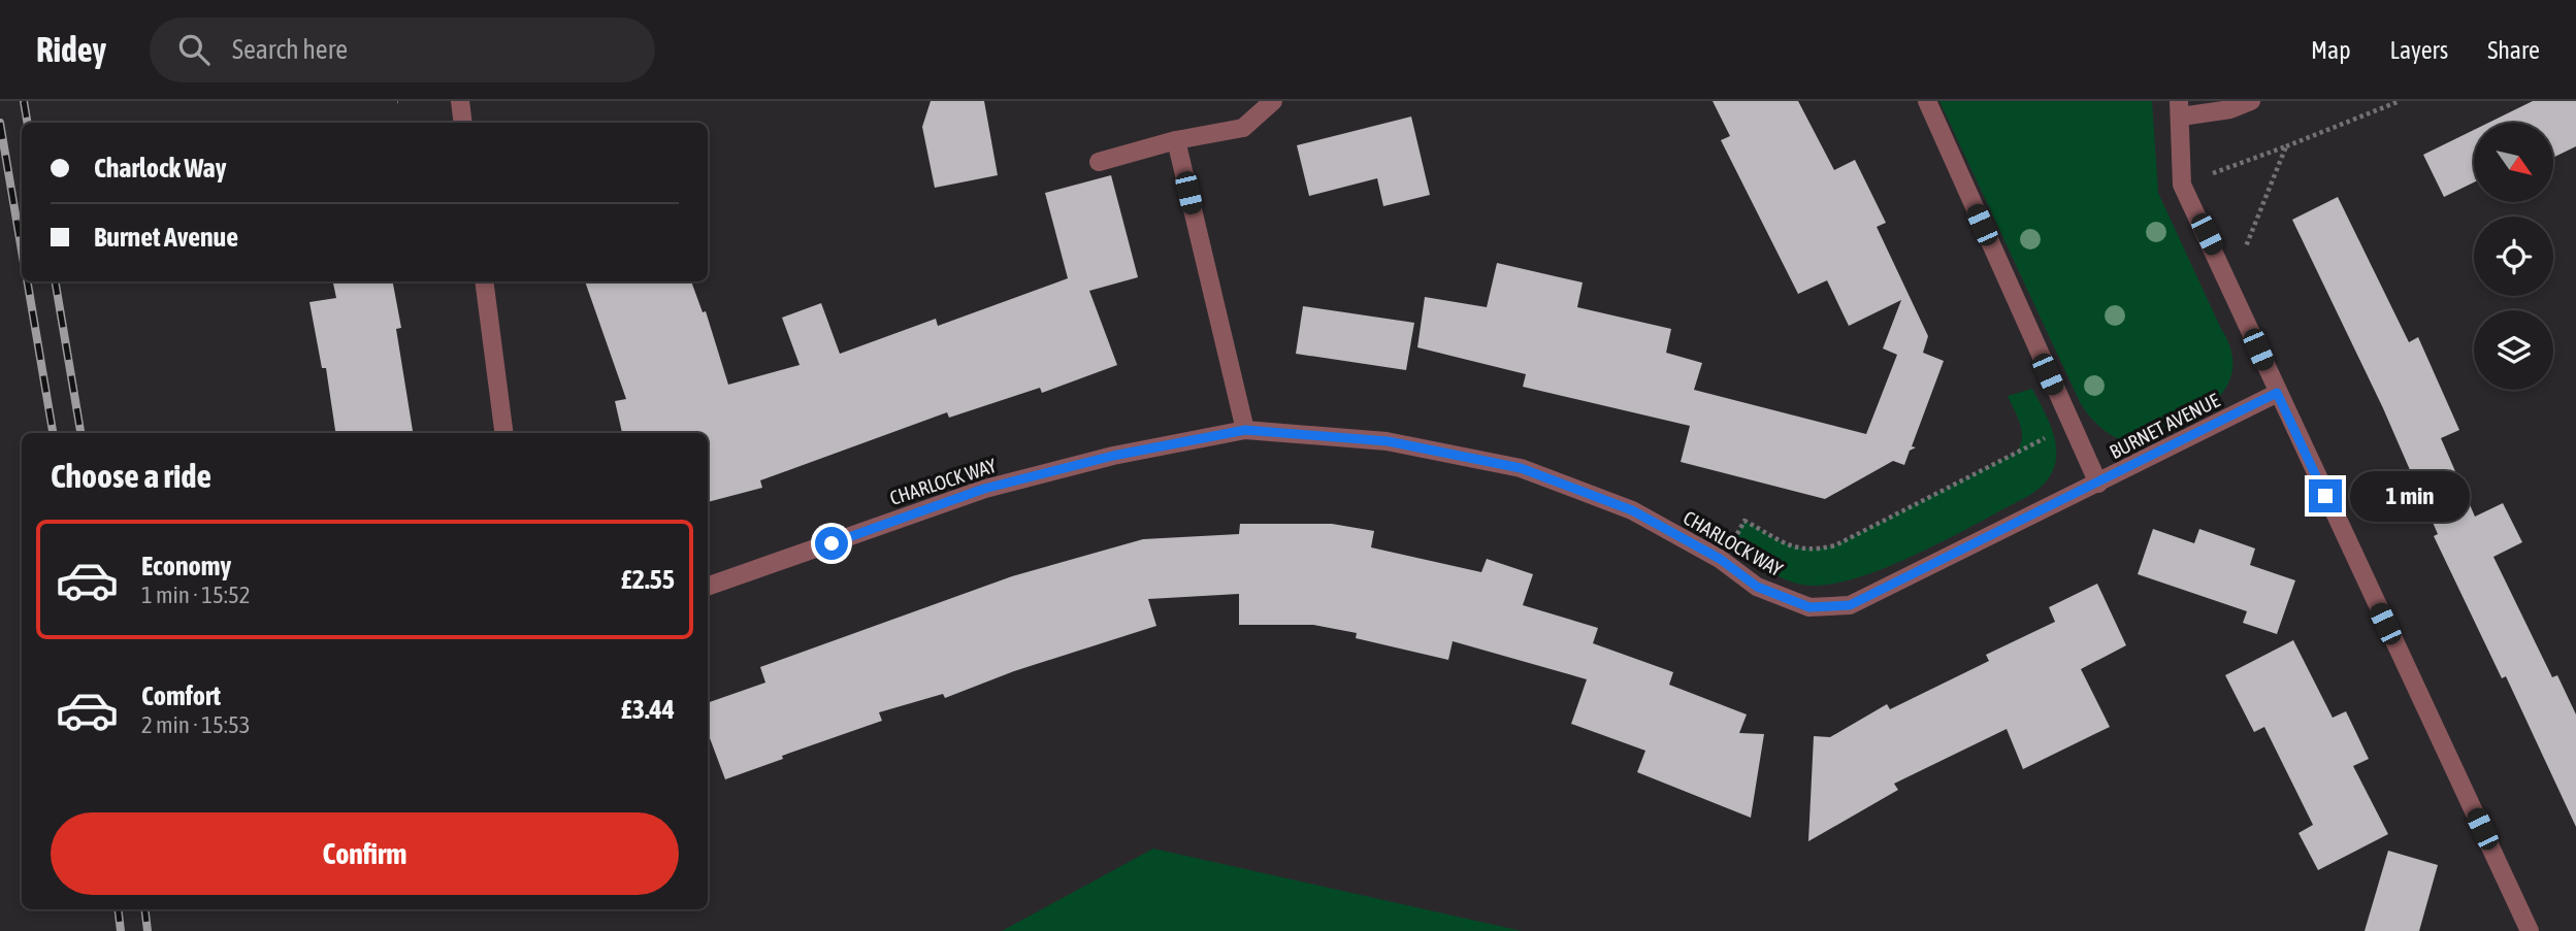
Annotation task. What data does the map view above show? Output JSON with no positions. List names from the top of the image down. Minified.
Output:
{"streets":{"street":["BURNET AVENUE","CHARLOCK WAY"]},"crossings":[["BURNET AVENUE","CHARLOCK WAY"]],"north":"bottom right","page":{"header":"Ridey","search":"Search here","nav":["Map","Layers","Share"],"banner":["Charlock Way","Burnet Avenue"],"heading":"Choose a ride","bubble":"1 min","list":[{"name":"Economy","note":"1 min · 15:52","value":"£2.55"},{"name":"Comfort","note":"2 min · 15:53","value":"£3.44"}],"buttons":"Confirm"}}
